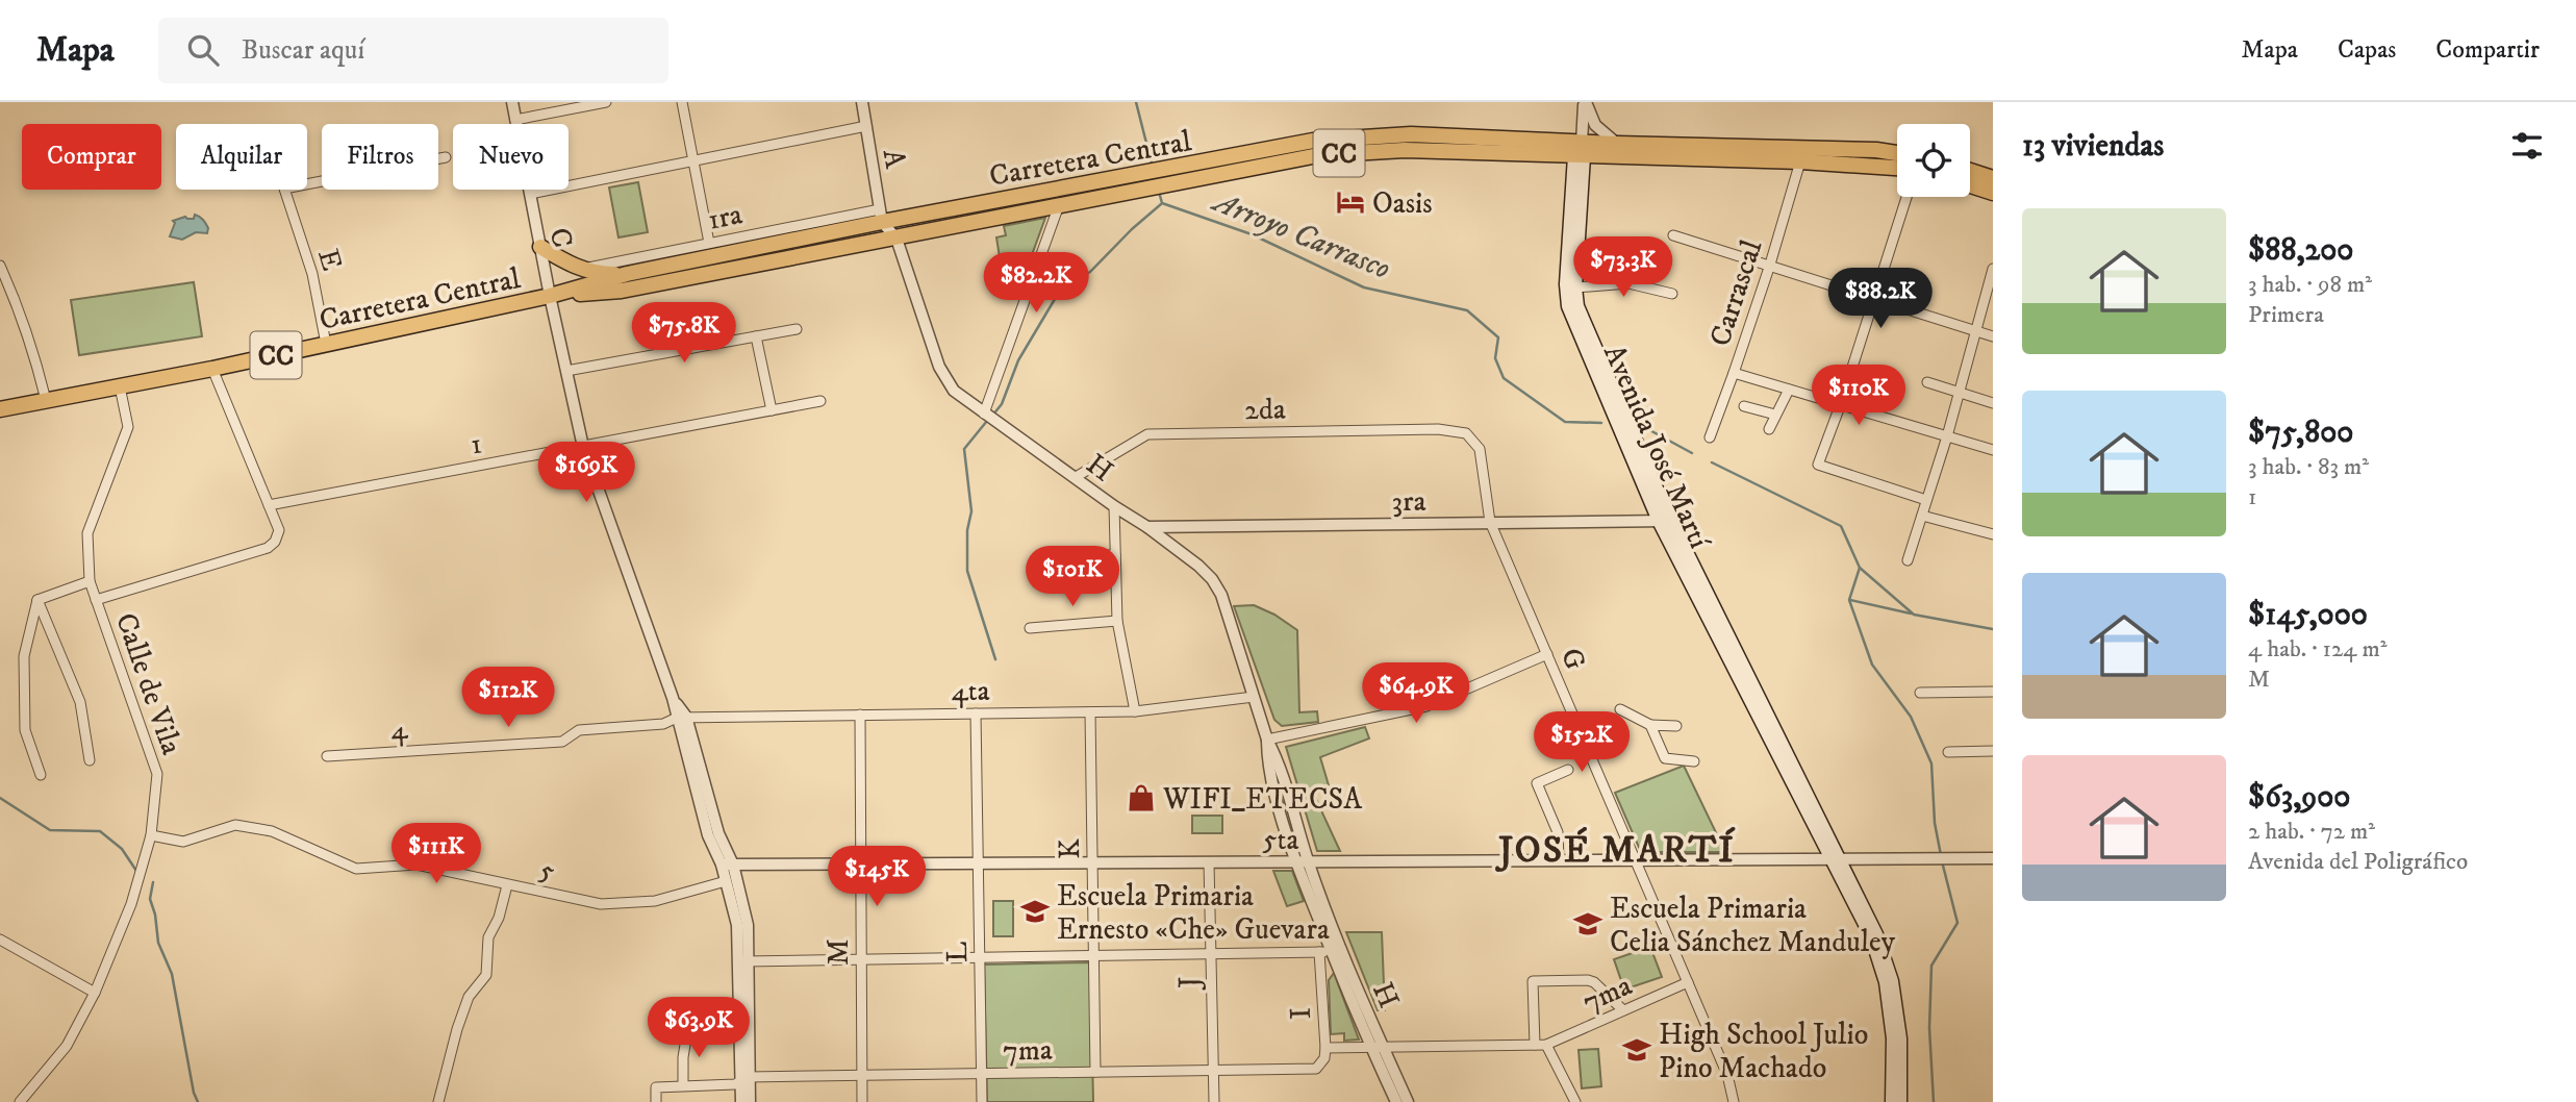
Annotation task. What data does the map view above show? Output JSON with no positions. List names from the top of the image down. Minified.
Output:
{"streets":{"main road":["CC","Carretera Central","Avenida José Martí"],"street":["A","1ra","C","E","Carrascal","2da","1","H","3ra","G","Calle de Vila","4ta","4","5ta","K","5","M","L","J","7ma","I"]},"crossings":[["Carretera Central","A"],["Carretera Central","1ra"],["Carretera Central","C"],["Carretera Central","E"],["Carretera Central","Carrascal"],["Carretera Central","Avenida José Martí"],["Carretera Central","H"],["Carretera Central","Calle de Vila"],["A","1ra"],["C","1"],["C","4ta"],["C","4"],["2da","H"],["2da","G"],["Avenida José Martí","3ra"],["Avenida José Martí","5ta"],["H","3ra"],["H","4ta"],["H","5ta"],["H","7ma"],["H","I"],["3ra","G"],["G","5ta"],["G","7ma"],["Calle de Vila","5"],["4ta","4"],["4ta","K"],["4ta","M"],["4ta","L"],["5ta","K"],["5ta","M"],["5ta","L"],["5ta","J"],["K","7ma"],["M","7ma"],["L","7ma"],["J","7ma"],["7ma","I"]],"districts":["JOSÉ MARTÍ"],"water":["Arroyo Carrasco"],"places":{"hotel":["Oasis"],"shop":["WIFI_ETECSA"],"school or university":["Escuela Primaria Ernesto «Che» Guevara","Escuela Primaria Celia Sánchez Manduley","High School Julio Pino Machado"]},"page":{"header":"Mapa","search":"Buscar aquí","nav":["Mapa","Capas","Compartir"],"heading":"13 viviendas","chip":["Comprar","Alquilar","Filtros","Nuevo"],"list":[{"name":"$88,200","note":"3 hab. · 98 m² · Primera"},{"name":"$75,800","note":"3 hab. · 83 m² · 1"},{"name":"$145,000","note":"4 hab. · 124 m² · M"},{"name":"$63,900","note":"2 hab. · 72 m² · Avenida del Poligráfico"}],"price":["$73.3K","$82.2K","$88.2K","$75.8K","$110K","$169K","$101K","$64.9K","$112K","$152K","$111K","$145K","$63.9K"]}}
